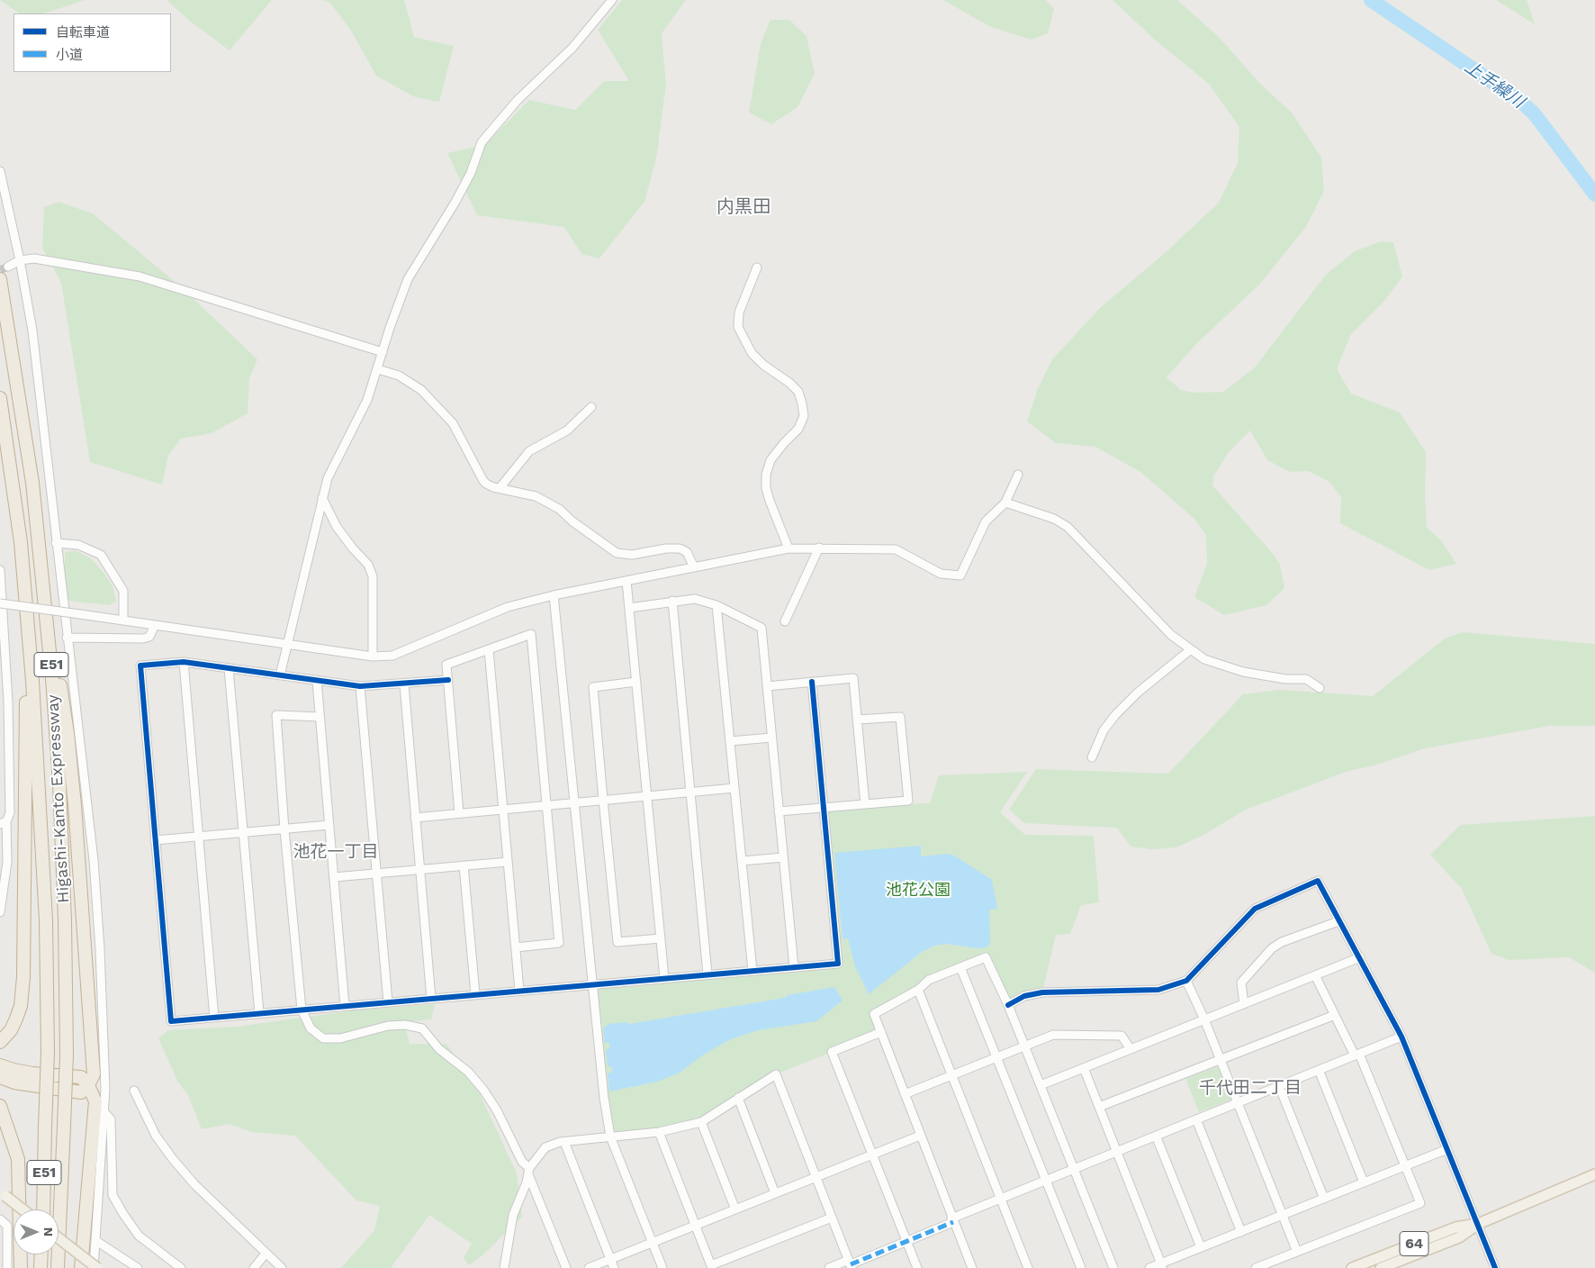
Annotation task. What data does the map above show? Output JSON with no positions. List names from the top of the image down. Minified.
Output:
{"streets":{"highway":["E51","Higashi-Kanto Expressway"],"main road":["64"]},"districts":["内黒田","池花一丁目","千代田二丁目"],"water":["上手繰川"],"parks":["池花公園"],"legend":["自転車道","小道"],"north":"right"}
